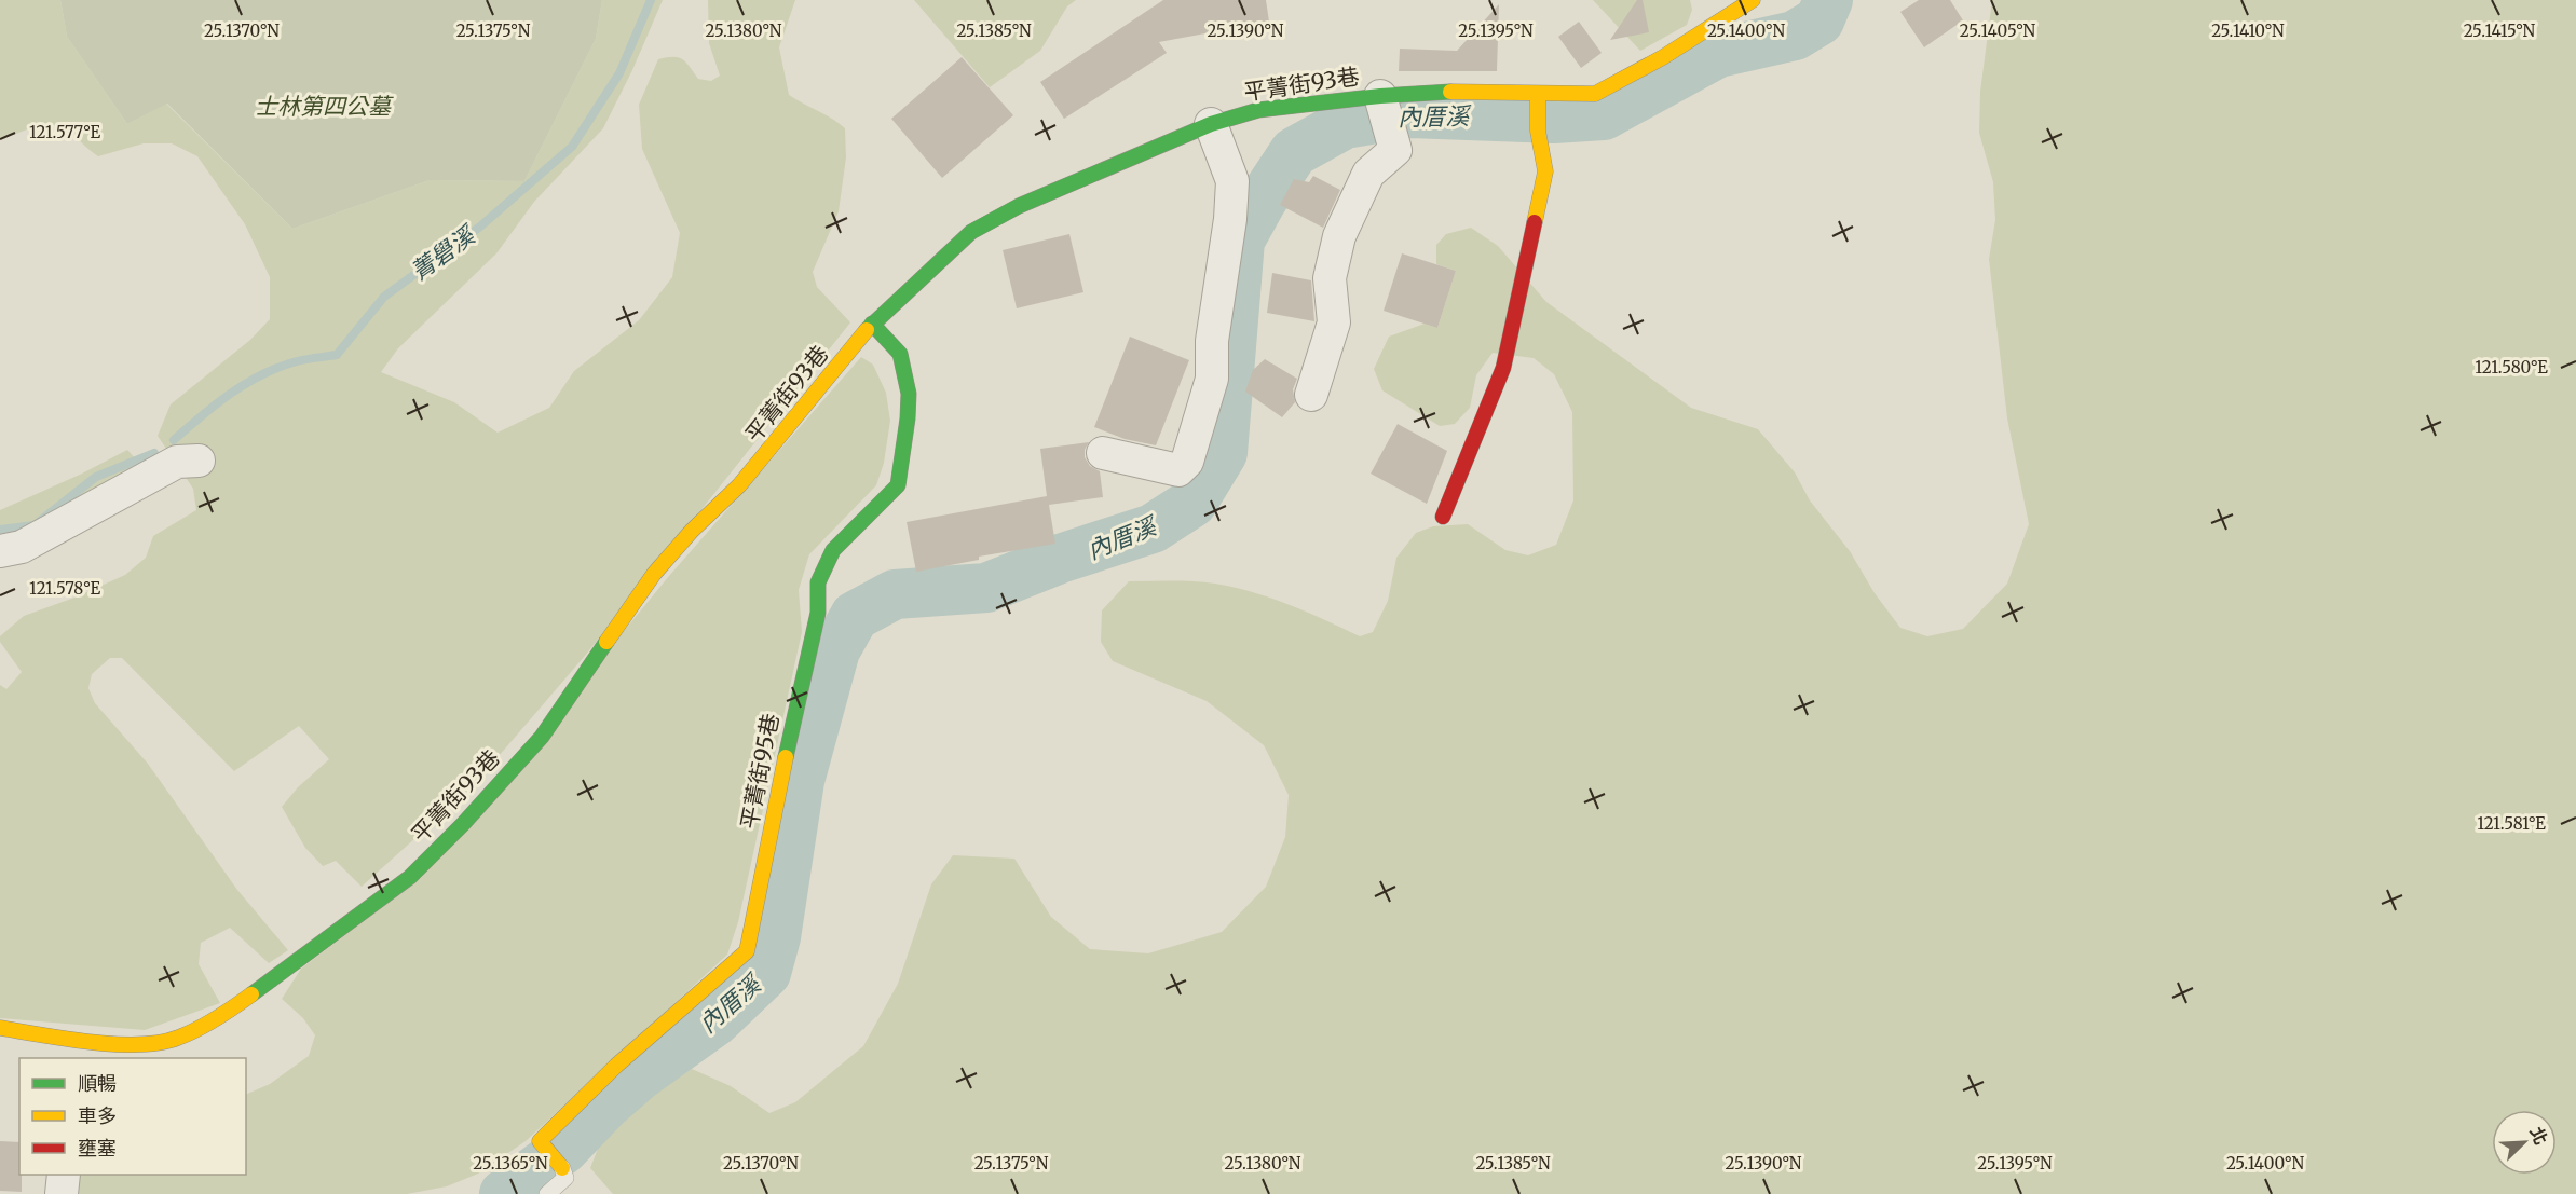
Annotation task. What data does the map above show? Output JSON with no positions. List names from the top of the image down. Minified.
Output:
{"streets":{"street":["平菁街93巷","平菁街95巷"]},"crossings":[["平菁街93巷","平菁街95巷"]],"water":["內厝溪","菁礐溪"],"parks":["士林第四公墓"],"legend":["順暢","車多","壅塞"],"north":"top right","coordinates":["25.1375°N","25.1380°N","25.1400°N","25.1405°N","25.1410°N","25.1370°N","25.1385°N","25.1390°N","25.1395°N","25.1415°N","121.577°E","121.580°E","121.578°E","121.581°E","25.1365°N"]}
